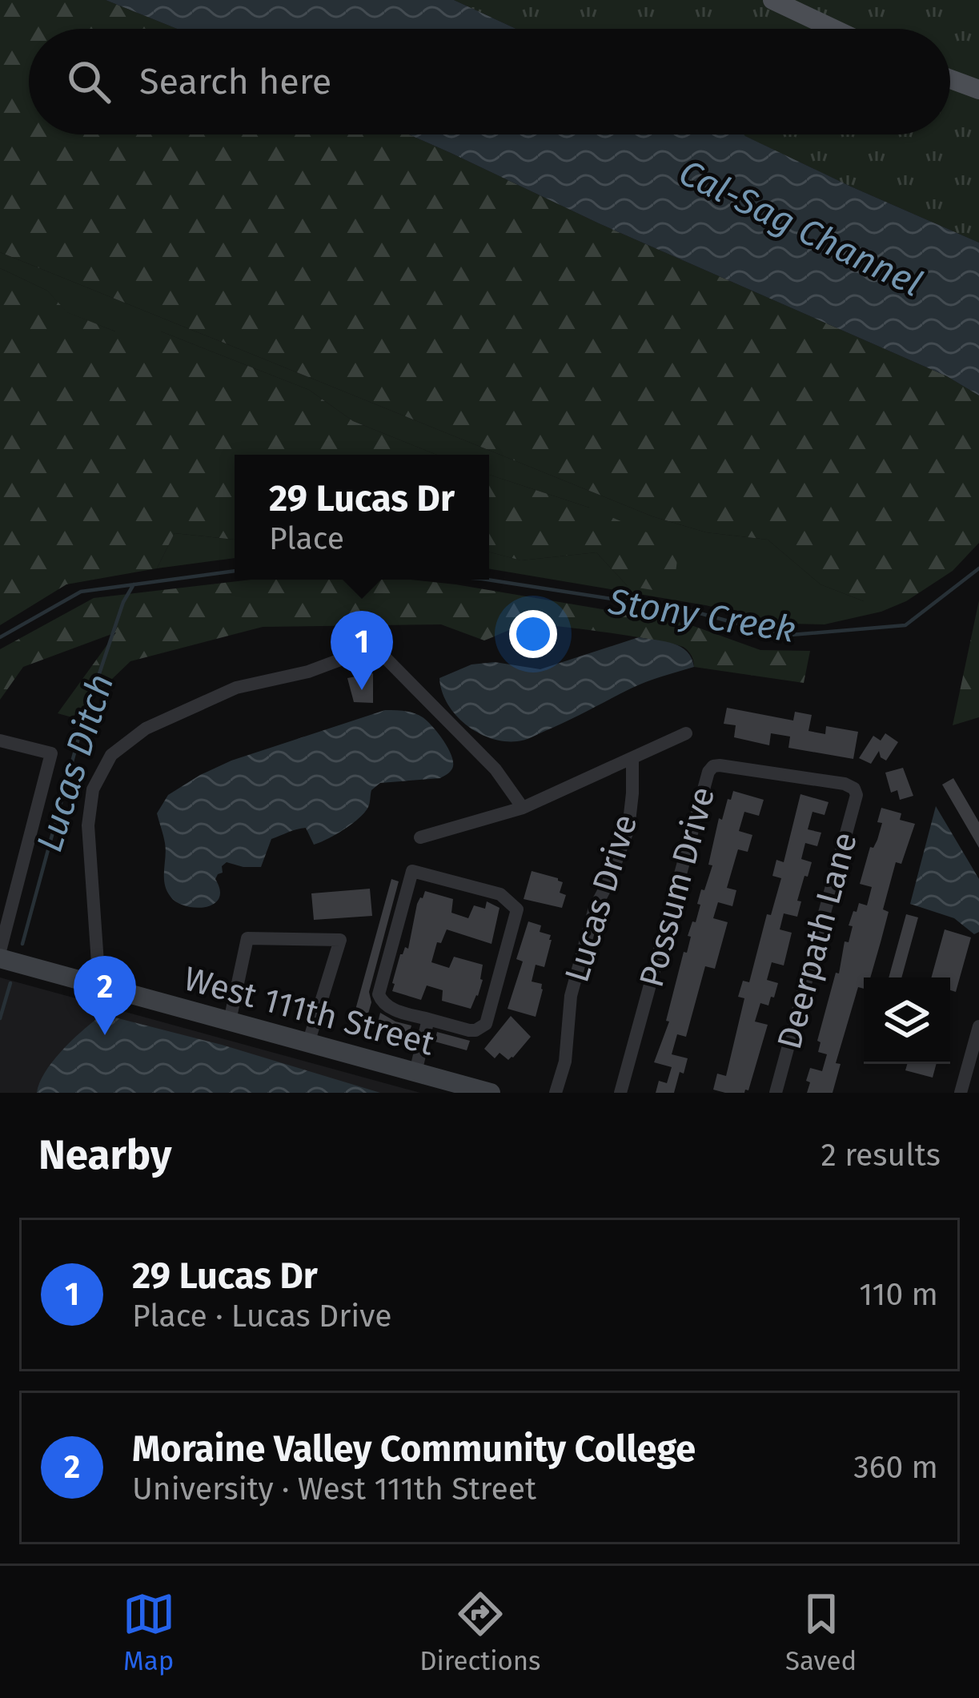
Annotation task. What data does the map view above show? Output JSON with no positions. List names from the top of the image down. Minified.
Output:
{"streets":{"main road":["West 111th Street"],"street":["Possum Drive","Lucas Drive","Deerpath Lane"]},"crossings":[["Possum Drive","Deerpath Lane"]],"water":["Cal-Sag Channel","Stony Creek","Lucas Ditch"],"page":{"search":"Search here","popup":["29 Lucas Dr","Place"],"pins":["1","2"],"heading":["Nearby","2 results"],"list":[{"mark":"1","name":"29 Lucas Dr","note":"Place · Lucas Drive","value":"110 m"},{"mark":"2","name":"Moraine Valley Community College","note":"University · West 111th Street","value":"360 m"}],"nav":["Map","Directions","Saved"]}}
